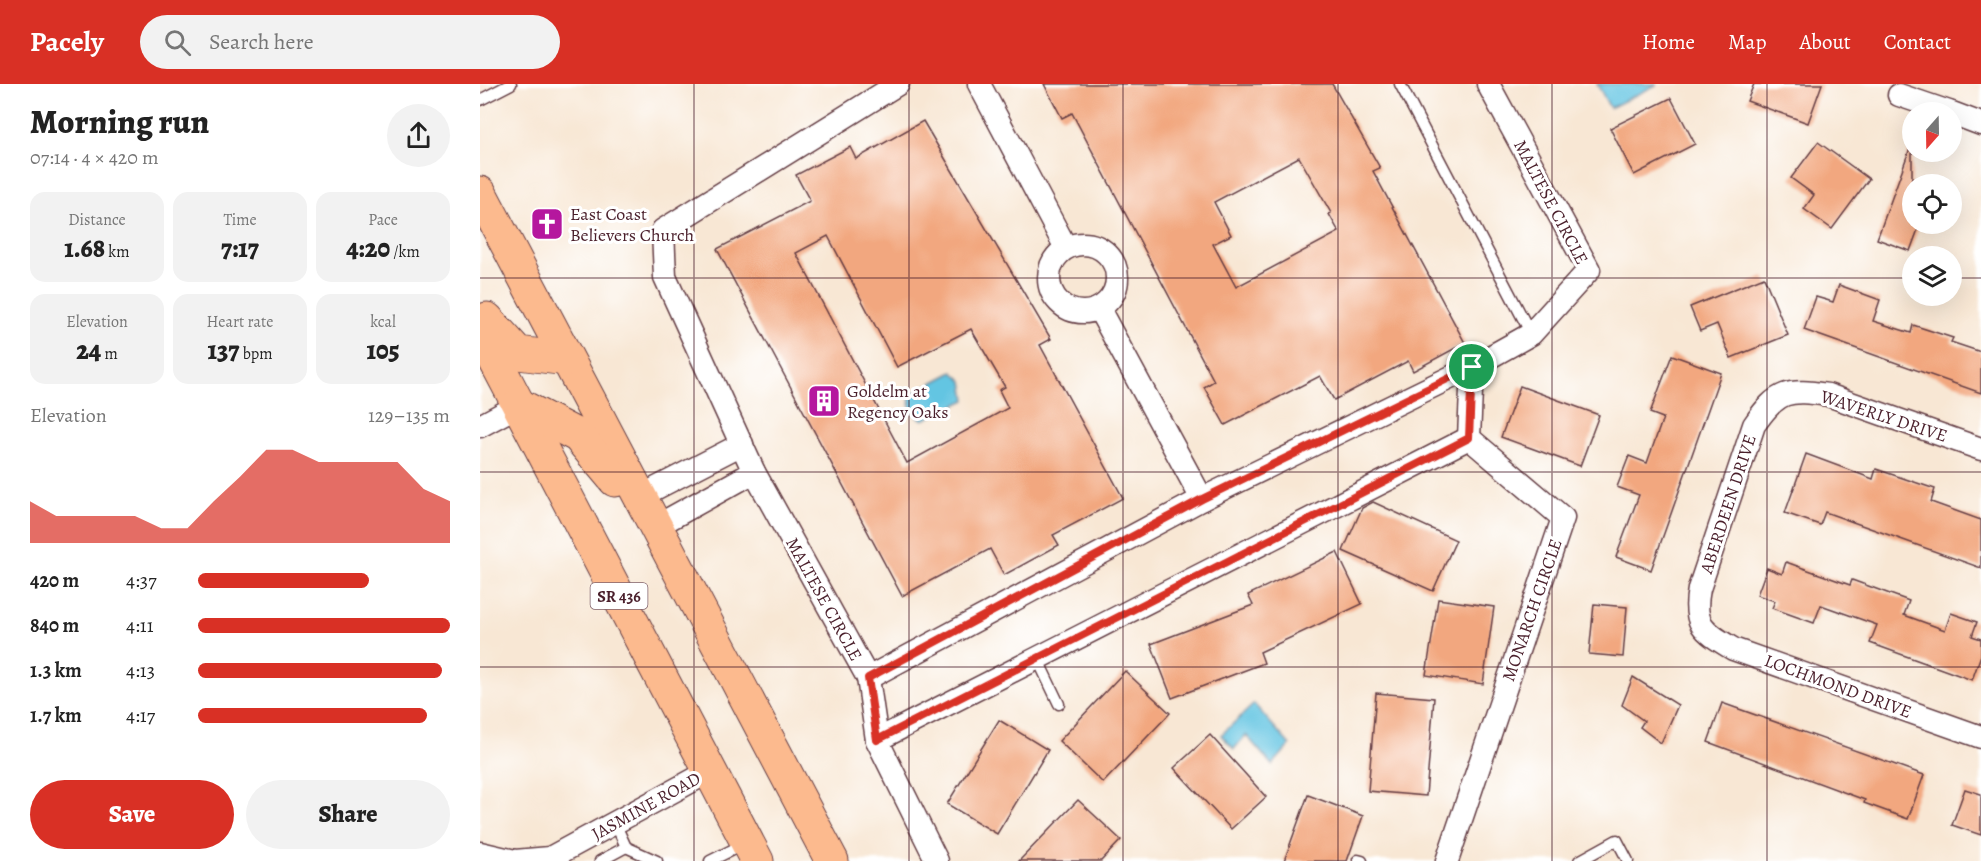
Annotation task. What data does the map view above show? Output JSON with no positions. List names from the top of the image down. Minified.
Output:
{"streets":{"main road":["SR 436"],"street":["MALTESE CIRCLE","WAVERLY DRIVE","ABERDEEN DRIVE","MONARCH CIRCLE","LOCHMOND DRIVE","JASMINE ROAD"]},"crossings":[["WAVERLY DRIVE","ABERDEEN DRIVE"],["ABERDEEN DRIVE","LOCHMOND DRIVE"],["SR 436","JASMINE ROAD"]],"places":{"church":["East Coast Believers Church"],"building":["Goldelm at Regency Oaks"]},"north":"bottom","page":{"header":"Pacely","search":"Search here","nav":["Home","Map","About","Contact"],"heading":["Morning run","07:14 · 4 × 420 m"],"stats":[["Distance","1.68 km"],["Time","7:17"],["Pace","4:20 /km"],["Elevation","24 m"],["Heart rate","137 bpm"],["kcal","105"]],"chart":["Elevation","129–135 m"],"list":[{"name":"420 m","note":"4:37"},{"name":"840 m","note":"4:11"},{"name":"1.3 km","note":"4:13"},{"name":"1.7 km","note":"4:17"}],"buttons":["Save","Share"]}}
